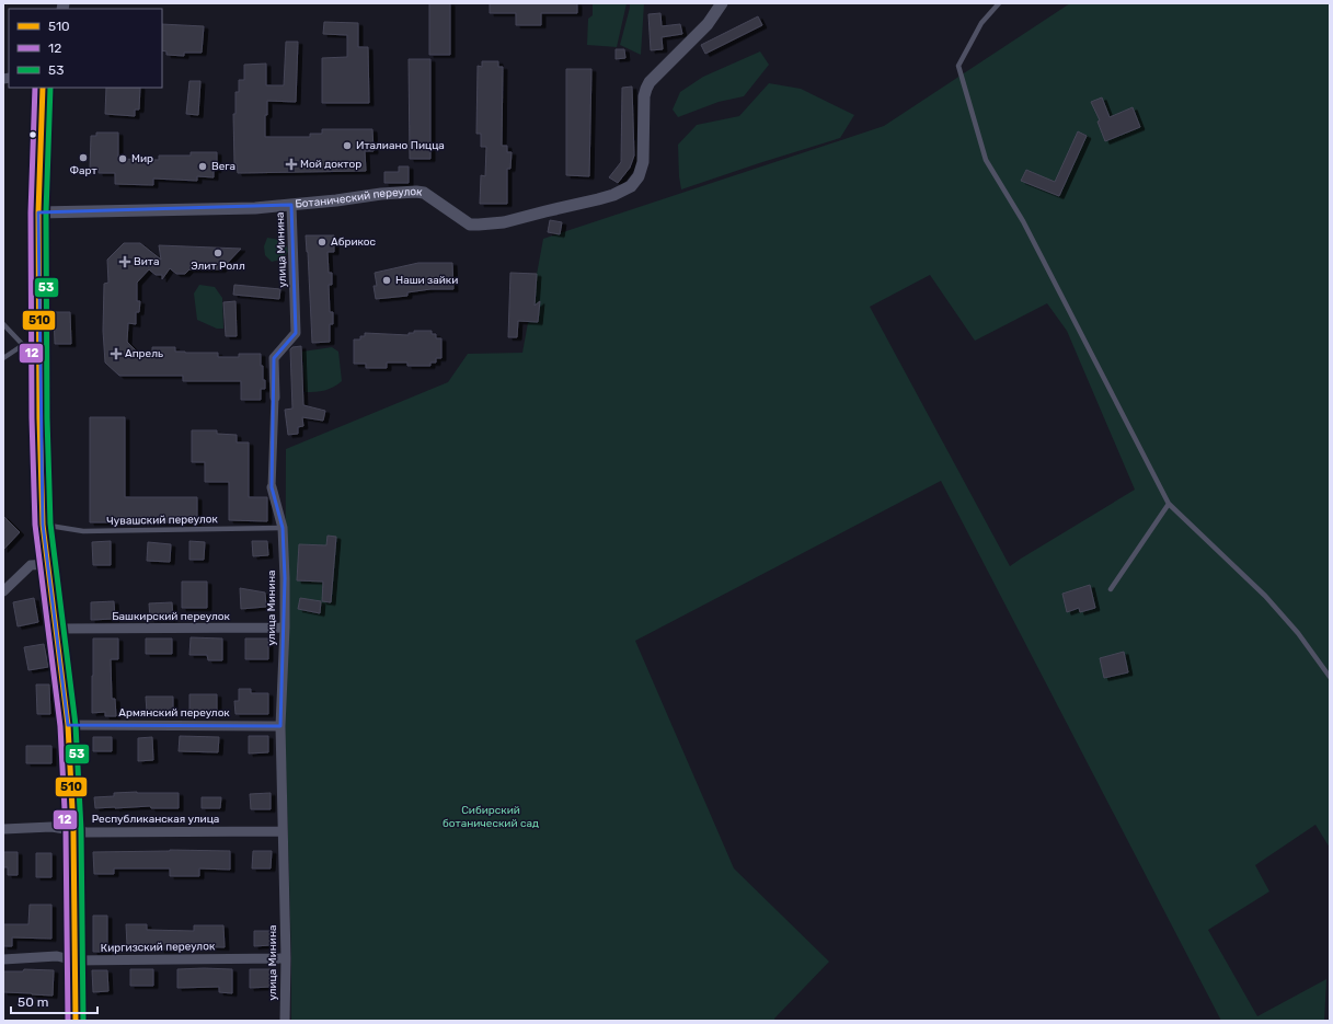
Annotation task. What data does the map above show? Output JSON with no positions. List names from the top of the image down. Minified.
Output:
{"streets":{"street":["Ботанический переулок","улица Минина","Башкирский переулок","Армянский переулок","Республиканская улица","Киргизский переулок"],"lane":["Чувашский переулок"]},"crossings":[["Ботанический переулок","улица Минина"],["улица Минина","Чувашский переулок"],["улица Минина","Башкирский переулок"],["улица Минина","Армянский переулок"],["улица Минина","Республиканская улица"],["улица Минина","Киргизский переулок"]],"parks":["Сибирский ботанический сад"],"places":{"other":["Италиано Пицца","Фарт","Мир","Вега","Абрикос","Элит Ролл","Наши зайки"],"health":["Мой доктор","Вита","Апрель"]},"lines":["transit line 510","transit line 12","transit line 53"],"legend":["510","12","53"],"scale_bar":"50 m"}
